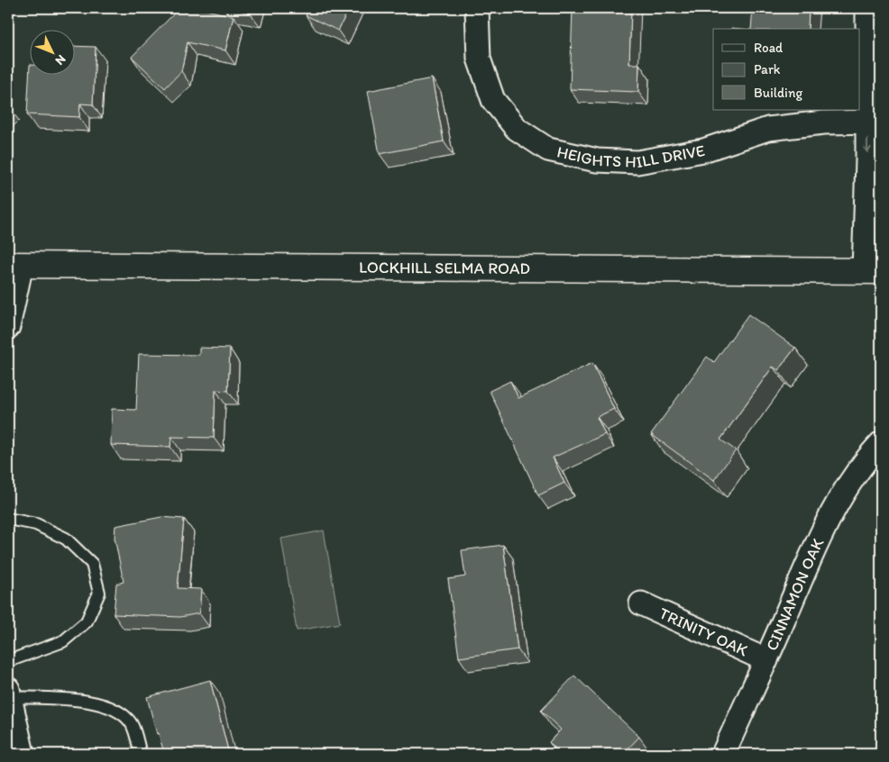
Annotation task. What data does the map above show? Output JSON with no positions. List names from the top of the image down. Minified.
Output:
{"streets":{"main road":["LOCKHILL SELMA ROAD"],"street":["HEIGHTS HILL DRIVE","CINNAMON OAK","TRINITY OAK"]},"crossings":[["CINNAMON OAK","TRINITY OAK"]],"legend":["Road","Park","Building"],"north":"bottom right"}
